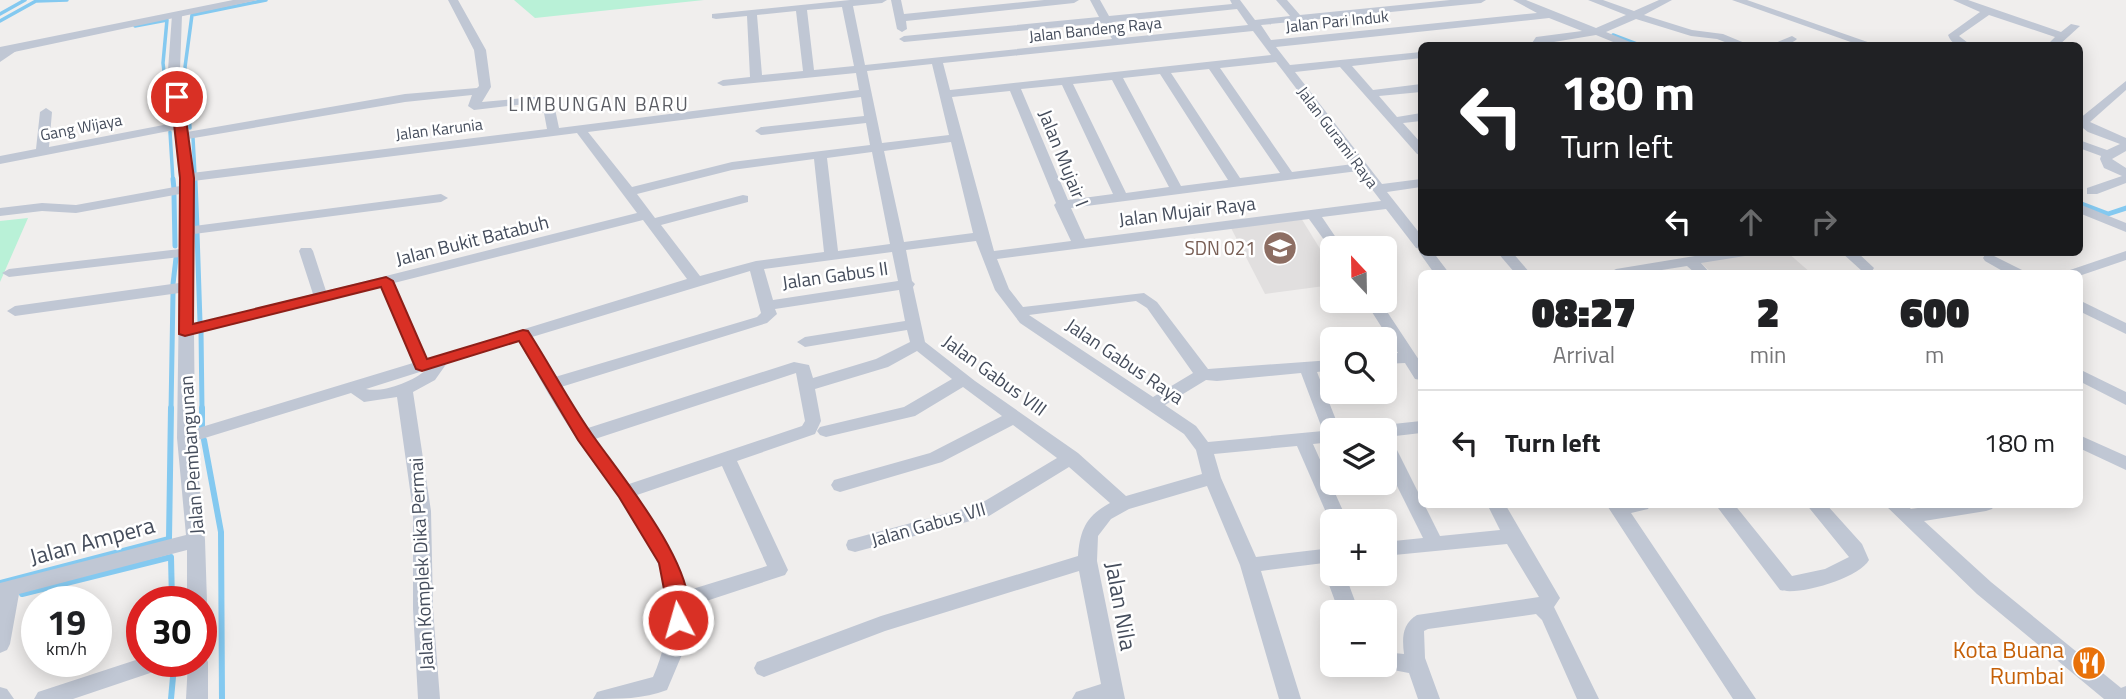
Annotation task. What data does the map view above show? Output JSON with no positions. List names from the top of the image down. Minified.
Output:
{"streets":{"street":["Jalan Pari Induk","Jalan Bandeng Raya","Gang Wijaya","Jalan Karunia","Jalan Gurami Raya","Jalan Mujair I","Jalan Mujair Raya","Jalan Bukit Batabuh","Jalan Gabus II","Jalan Gabus Raya","Jalan Gabus VIII","Jalan Pembangunan","Jalan Gabus VII","Jalan Ampera","Jalan Komplek Dika Permai","Jalan Nila"]},"crossings":[["Jalan Pari Induk","Jalan Gurami Raya"],["Jalan Bandeng Raya","Jalan Gurami Raya"],["Jalan Bandeng Raya","Jalan Gabus Raya"],["Jalan Bandeng Raya","Jalan Gabus VIII"],["Gang Wijaya","Jalan Pembangunan"],["Jalan Karunia","Jalan Gabus VIII"],["Jalan Karunia","Jalan Pembangunan"],["Jalan Gurami Raya","Jalan Mujair Raya"],["Jalan Mujair I","Jalan Mujair Raya"],["Jalan Mujair Raya","Jalan Gabus Raya"],["Jalan Bukit Batabuh","Jalan Pembangunan"],["Jalan Gabus II","Jalan Gabus VIII"],["Jalan Gabus Raya","Jalan Nila"],["Jalan Gabus VIII","Jalan Gabus VII"],["Jalan Gabus VIII","Jalan Nila"],["Jalan Pembangunan","Jalan Ampera"]],"districts":["LIMBUNGAN BARU"],"places":{"school or university":["SDN 021"],"restaurant":["Kota Buana Rumbai"]},"north":"top","page":{"turn":["180 m","Turn left"],"map_buttons":["+","−"],"eta":["08:27","Arrival","2","min","600","m"],"list":[{"name":"Turn left","value":"180 m"}],"speed":"19 km/h","limit":"30"}}
